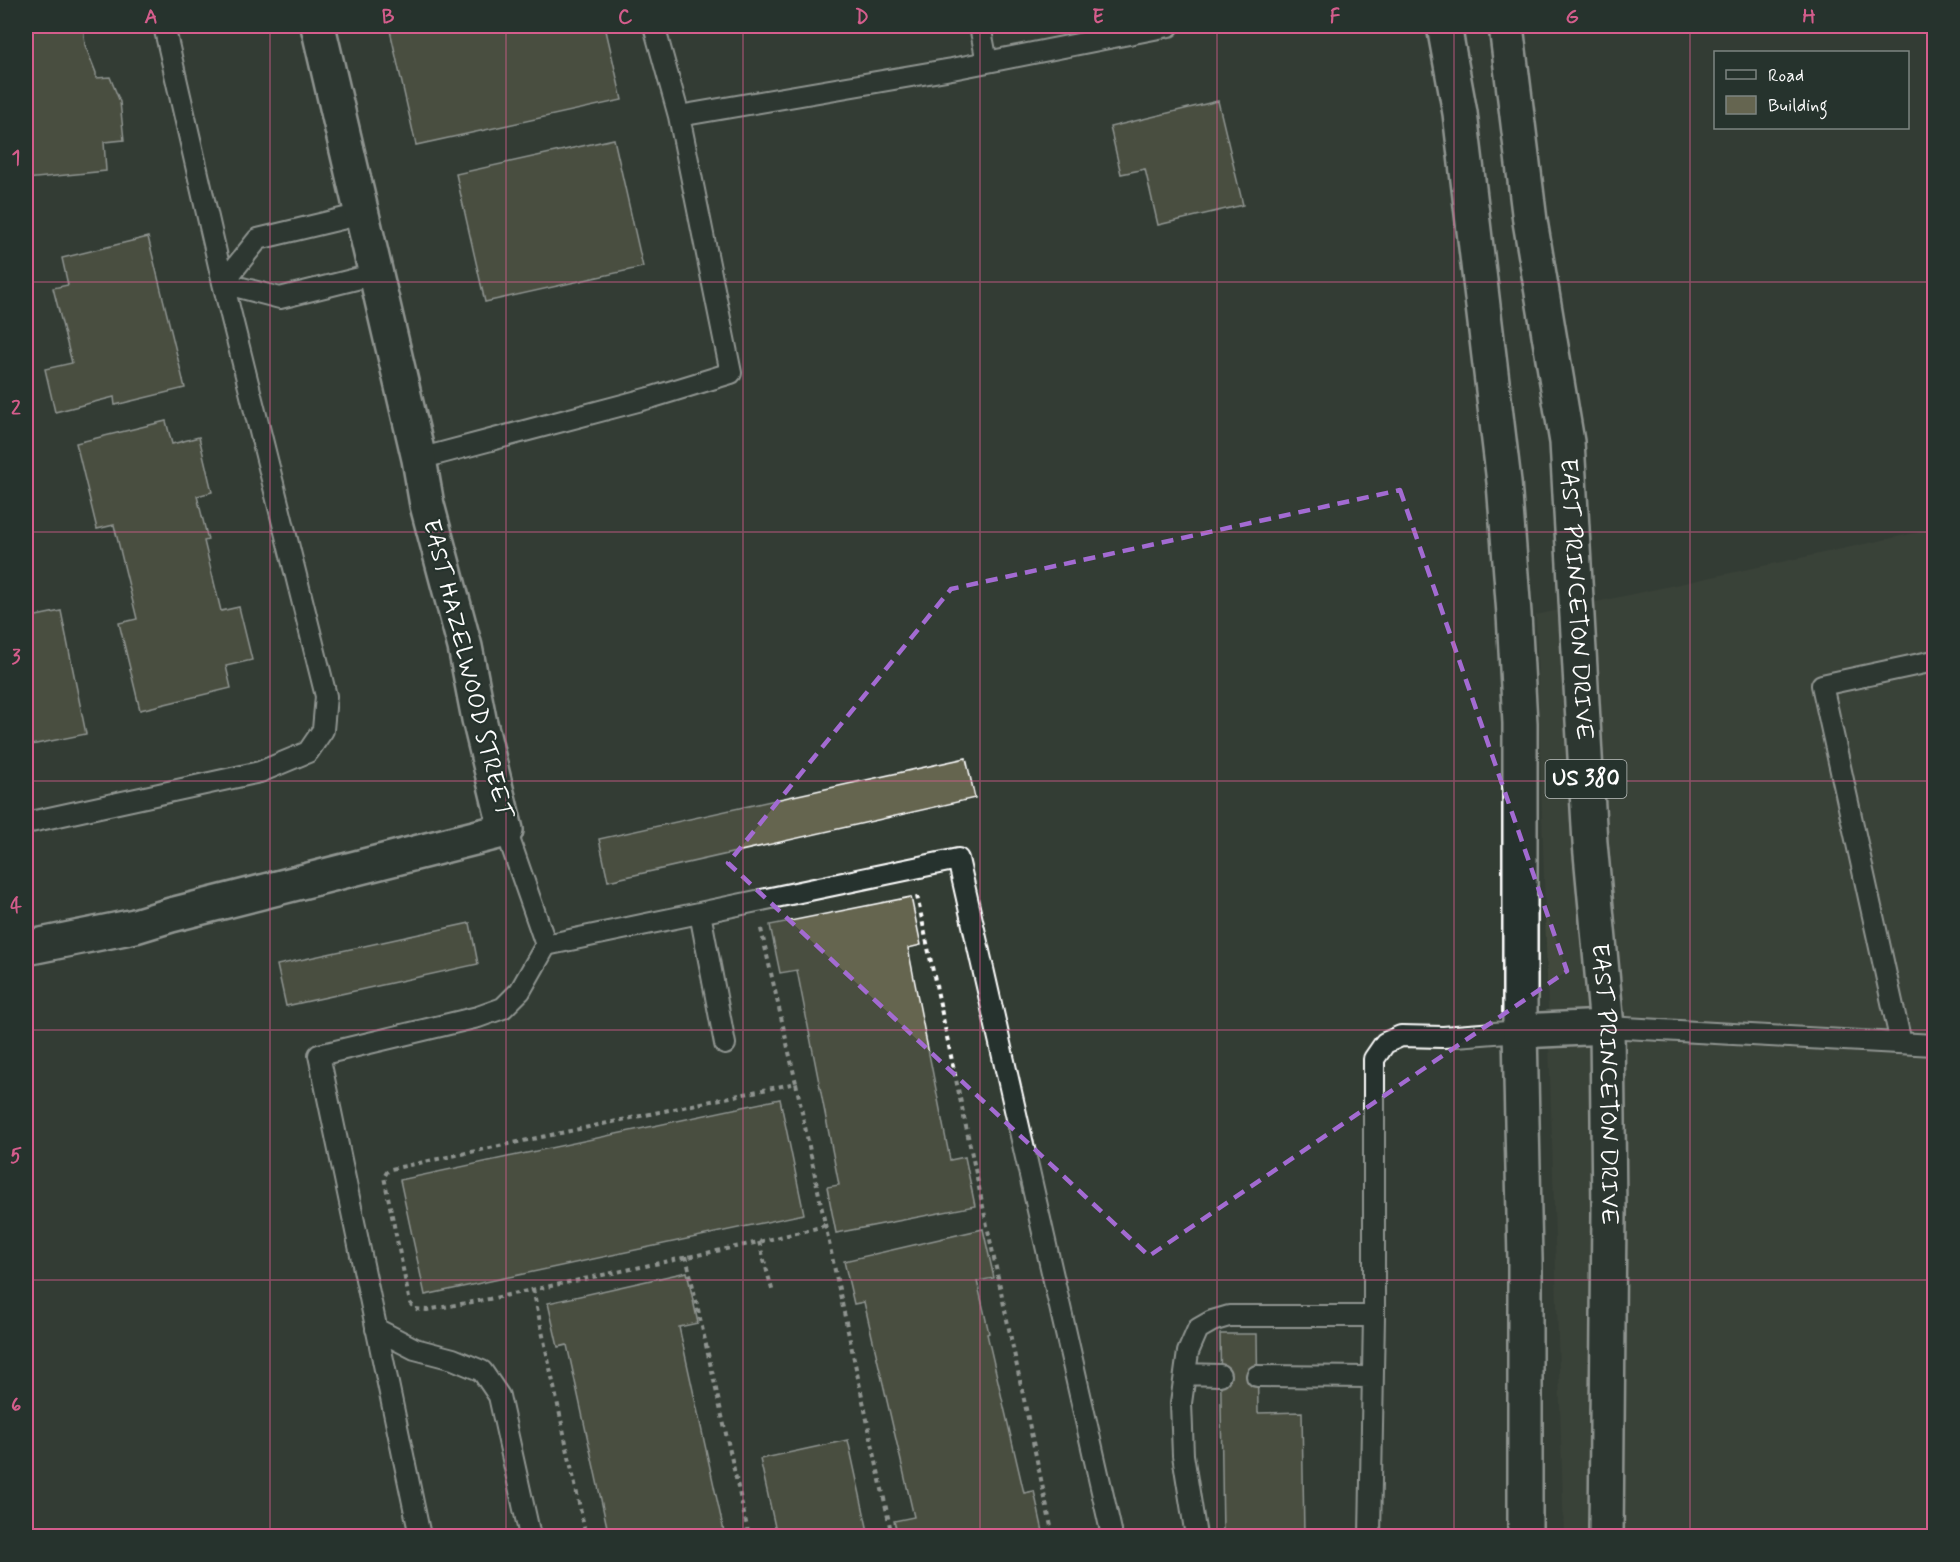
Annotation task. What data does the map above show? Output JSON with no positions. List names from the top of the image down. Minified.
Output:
{"streets":{"main road":["EAST PRINCETON DRIVE","EAST HAZELWOOD STREET","US 380"]},"legend":["Road","Building"],"grid":{"columns":["A","B","C","D","E","F","G","H"],"rows":["1","2","3","4","5","6"]}}
